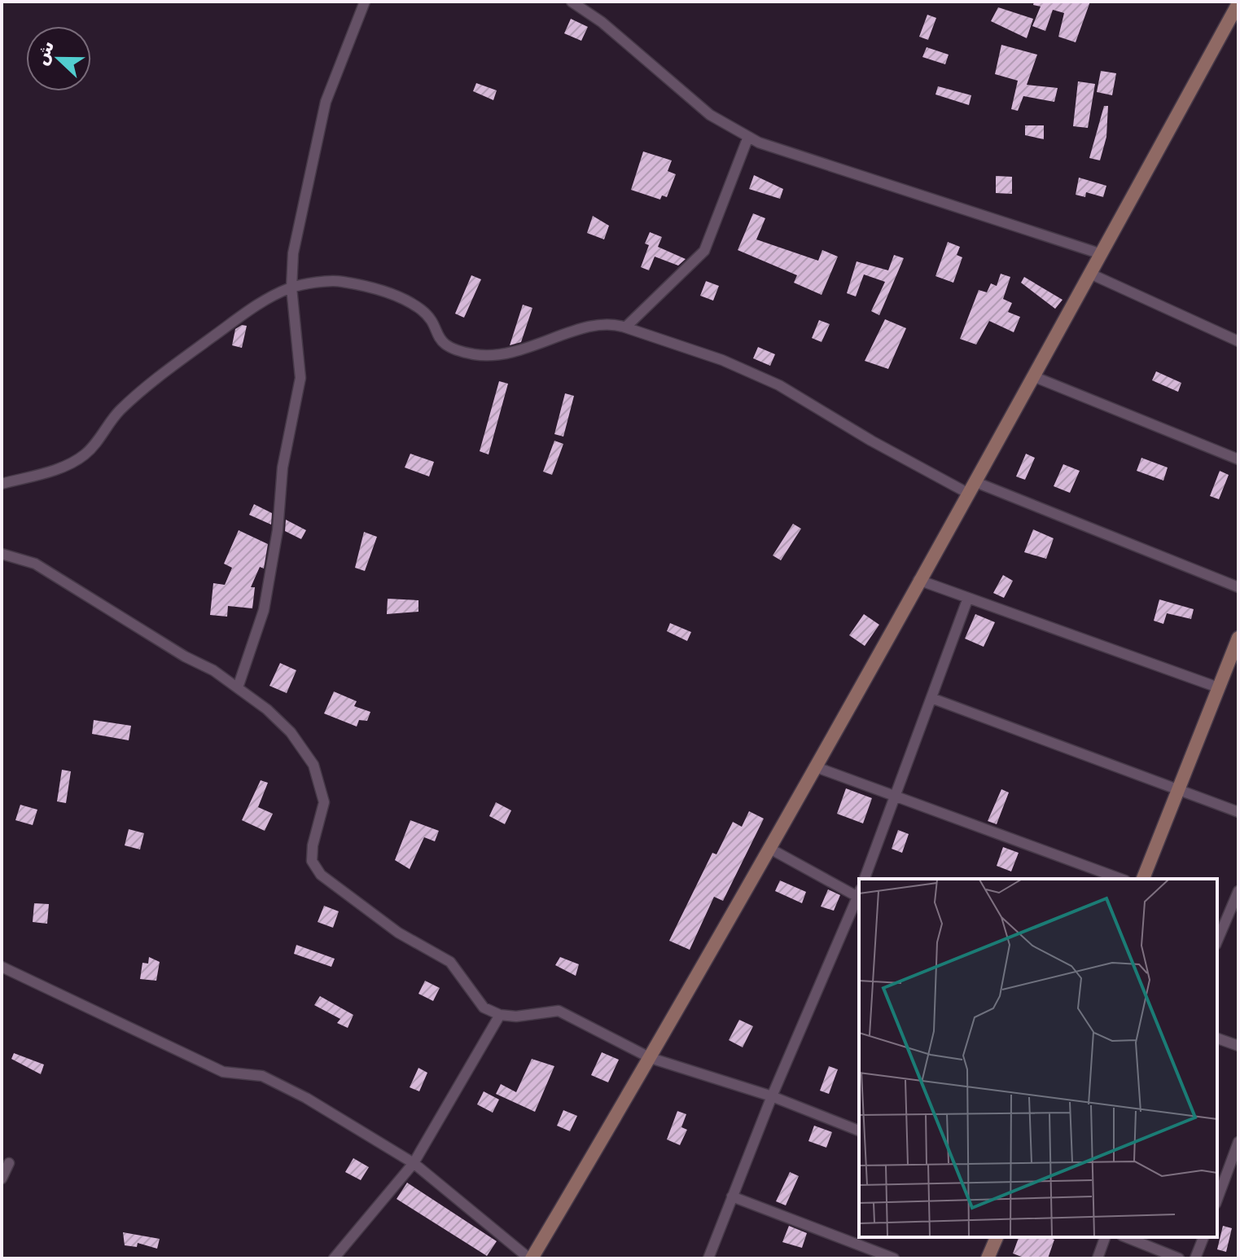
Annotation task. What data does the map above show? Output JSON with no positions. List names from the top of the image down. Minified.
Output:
{"north":"left"}
